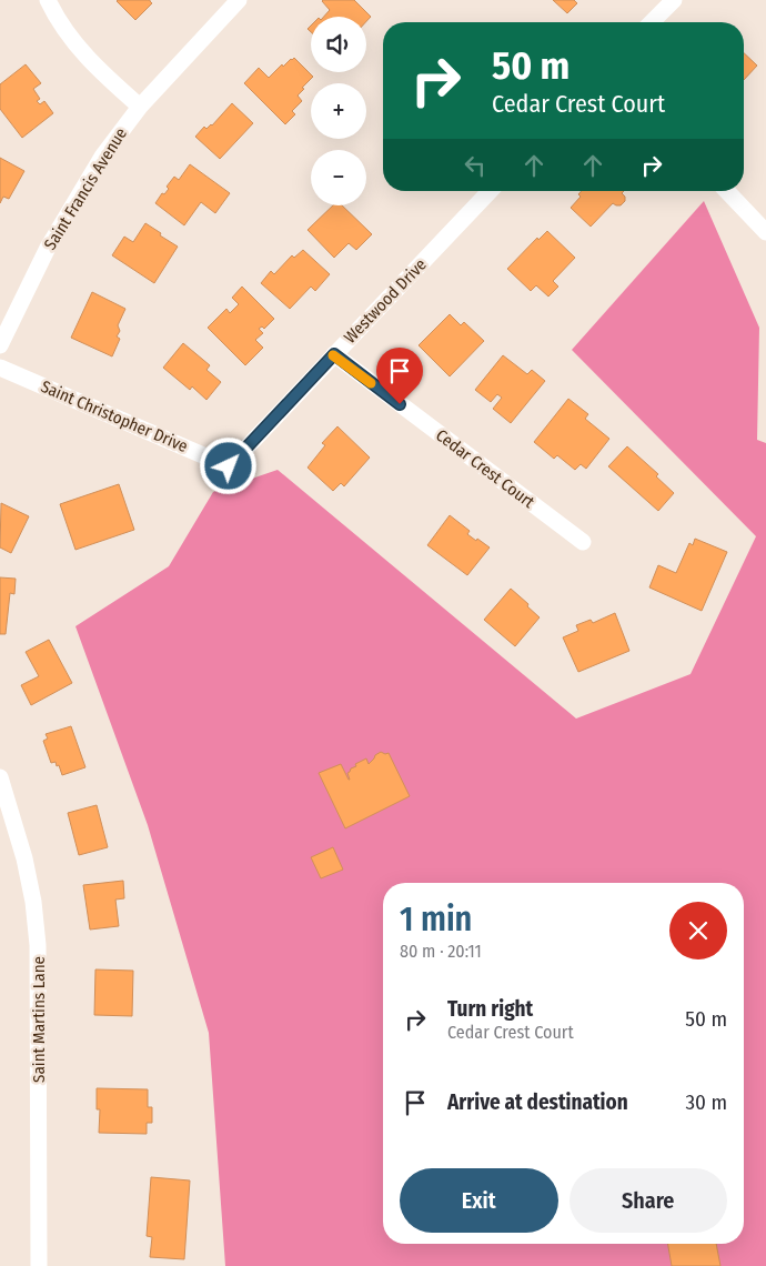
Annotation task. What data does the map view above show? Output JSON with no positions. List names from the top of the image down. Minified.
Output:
{"streets":{"street":["Saint Francis Avenue","Westwood Drive","Saint Christopher Drive","Cedar Crest Court","Saint Martins Lane"]},"crossings":[["Westwood Drive","Saint Christopher Drive"],["Westwood Drive","Cedar Crest Court"]],"page":{"map_buttons":["+","−"],"turn":["50 m","Cedar Crest Court"],"heading":["1 min","80 m · 20:11"],"list":[{"name":"Turn right","note":"Cedar Crest Court","value":"50 m"},{"name":"Arrive at destination","value":"30 m"}],"buttons":["Exit","Share"]}}
